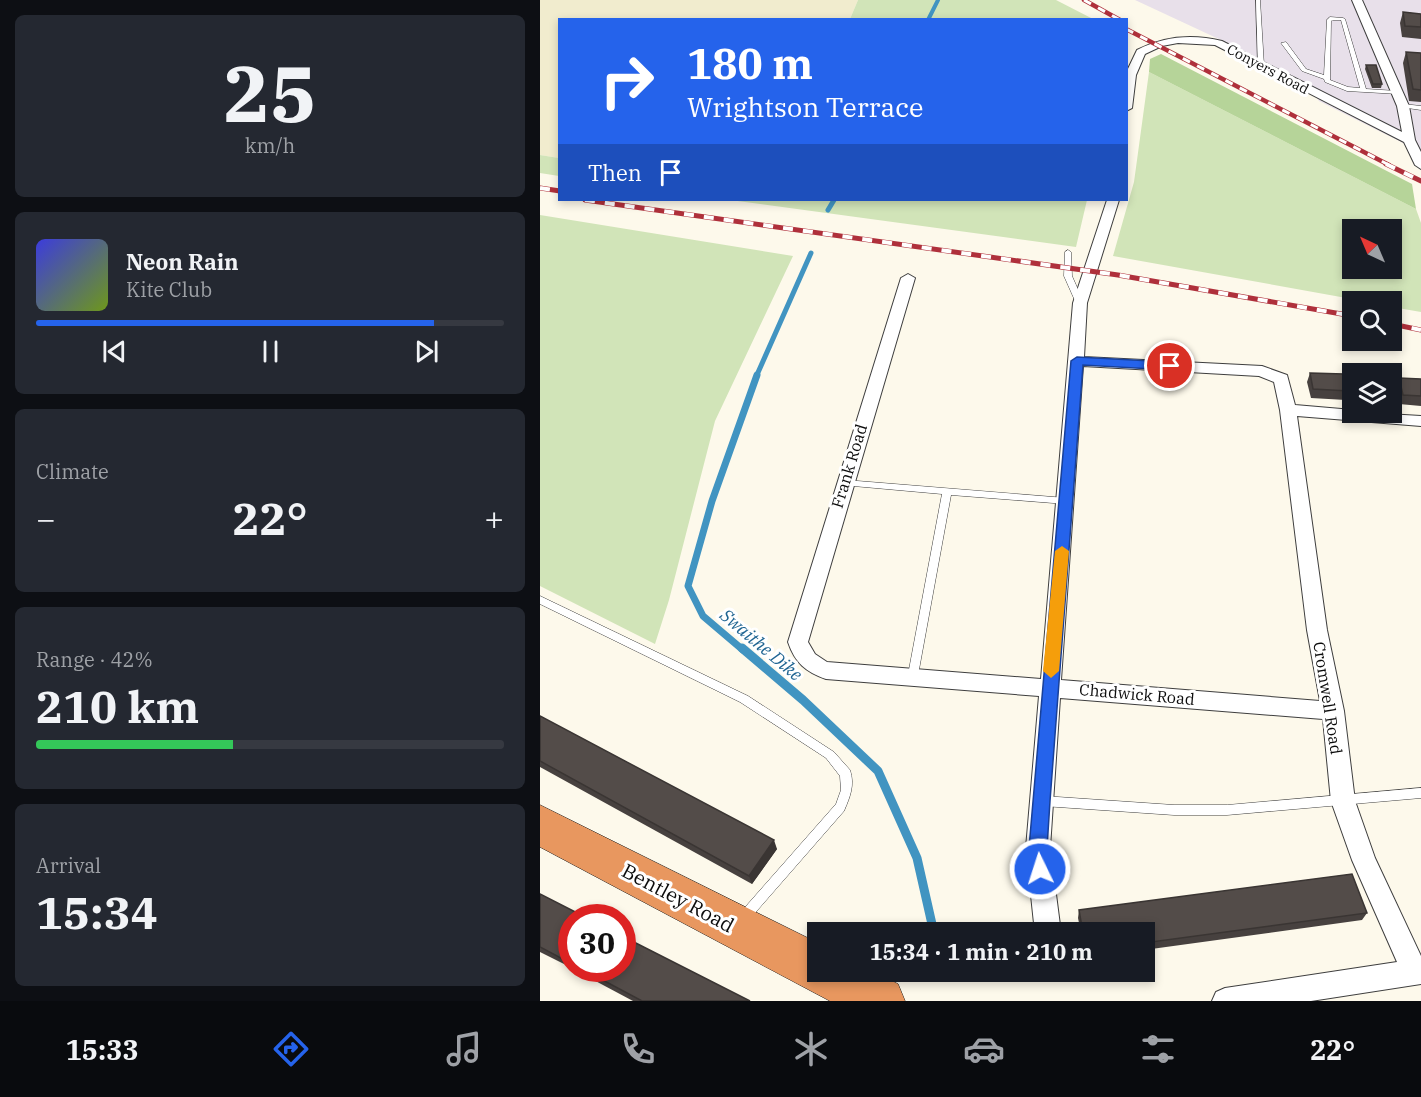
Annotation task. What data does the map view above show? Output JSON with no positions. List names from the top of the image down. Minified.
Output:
{"streets":{"highway":["Bentley Road"],"street":["Conyers Road","Frank Road","Chadwick Road","Cromwell Road"]},"crossings":[["Frank Road","Chadwick Road"],["Chadwick Road","Cromwell Road"]],"water":["Swaithe Dike"],"north":"top left","page":{"tile":[["25","km/h"],"Climate",["Range · 42%","210 km"],["Arrival","15:34"]],"turn":["180 m","Wrightson Terrace"],"then":"Then","song":["Neon Rain","Kite Club"],"heat":["−","22°","+"],"limit":"30","trip":"15:34 · 1 min · 210 m","tabs":["15:33","22°"]}}
